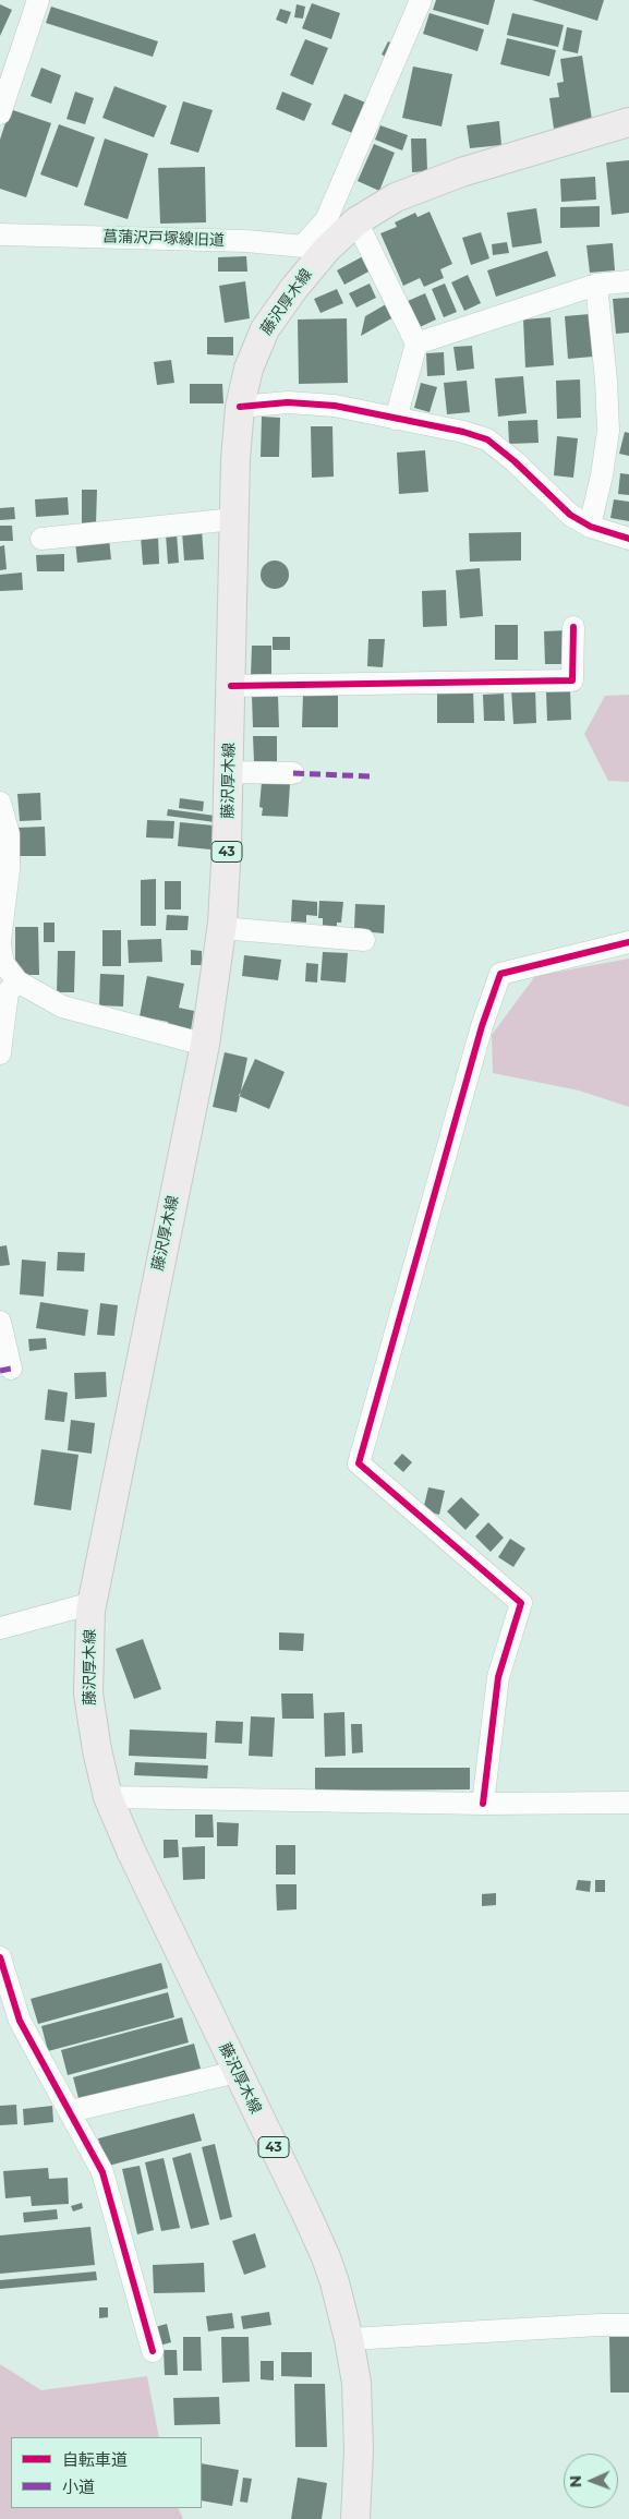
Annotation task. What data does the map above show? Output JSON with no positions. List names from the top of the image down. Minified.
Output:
{"streets":{"main road":["藤沢厚木線","43"],"street":["菖蒲沢戸塚線旧道"]},"crossings":[["菖蒲沢戸塚線旧道","藤沢厚木線"]],"legend":["自転車道","小道"],"north":"left"}
